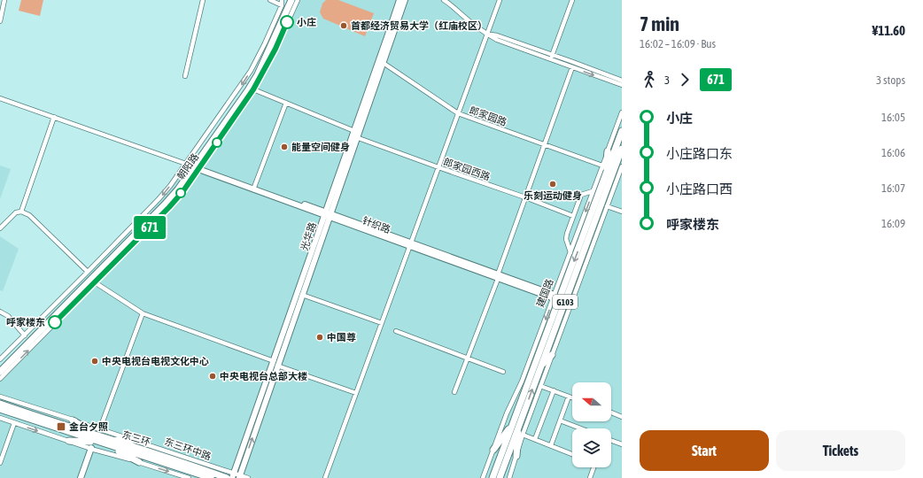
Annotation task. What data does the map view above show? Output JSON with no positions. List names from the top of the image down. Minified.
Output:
{"streets":{"highway":["朝阳路","建国路","G103","东三环"],"main road":["针织路","光华路"],"street":["郎家园路","郎家园西路","东三环中路"]},"crossings":[["郎家园路","光华路"],["郎家园路","建国路"],["朝阳路","针织路"],["郎家园西路","光华路"],["针织路","光华路"],["针织路","建国路"],["光华路","东三环中路"],["建国路","G103"]],"places":{"other":["小庄","首都经济贸易大学（红庙校区）","能量空间健身","乐刻运动健身","呼家楼东","中国尊","中央电视台电视文化中心","中央电视台总部大楼"],"transit":["金台夕照"]},"lines":["bus line 671"],"north":"left","page":{"on_map":"671","heading":["7 min","16:02 – 16:09 · Bus","¥11.60"],"legs":["3","671","3 stops"],"list":[{"name":"小庄","value":"16:05"},{"name":"小庄路口东","value":"16:06"},{"name":"小庄路口西","value":"16:07"},{"name":"呼家楼东","value":"16:09"}],"buttons":["Start","Tickets"]}}
